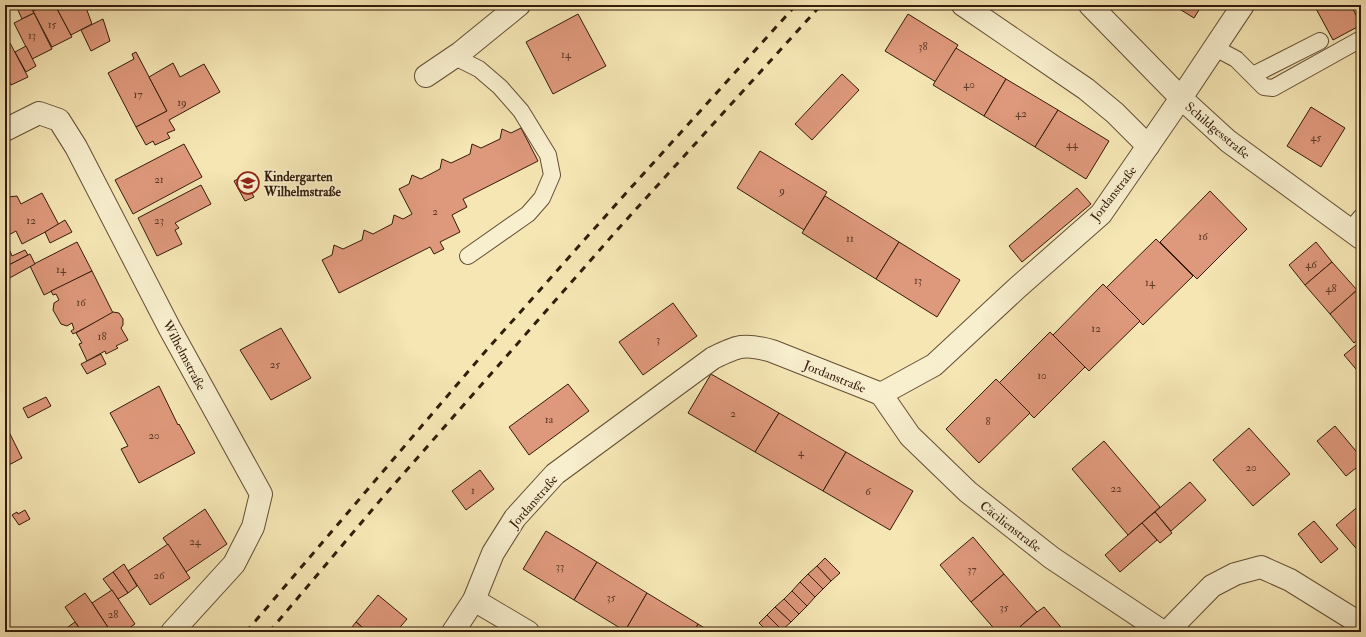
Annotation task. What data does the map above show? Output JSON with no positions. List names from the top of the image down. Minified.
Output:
{"streets":{"street":["Schildgesstraße","Jordanstraße","Wilhelmstraße","Cäcilienstraße"]},"crossings":[["Schildgesstraße","Jordanstraße"],["Jordanstraße","Cäcilienstraße"]],"places":{"school or university":["Kindergarten Wilhelmstraße"]},"house_numbers":["15","13","38","14","40","17","19","42","45","44","21","9","2","12","23","16","11","46","14","13","14","48","16","12","18","3","25","10","2","1a","8","20","4","20","22","1","6","24","33","37","26","35","35","28"]}
